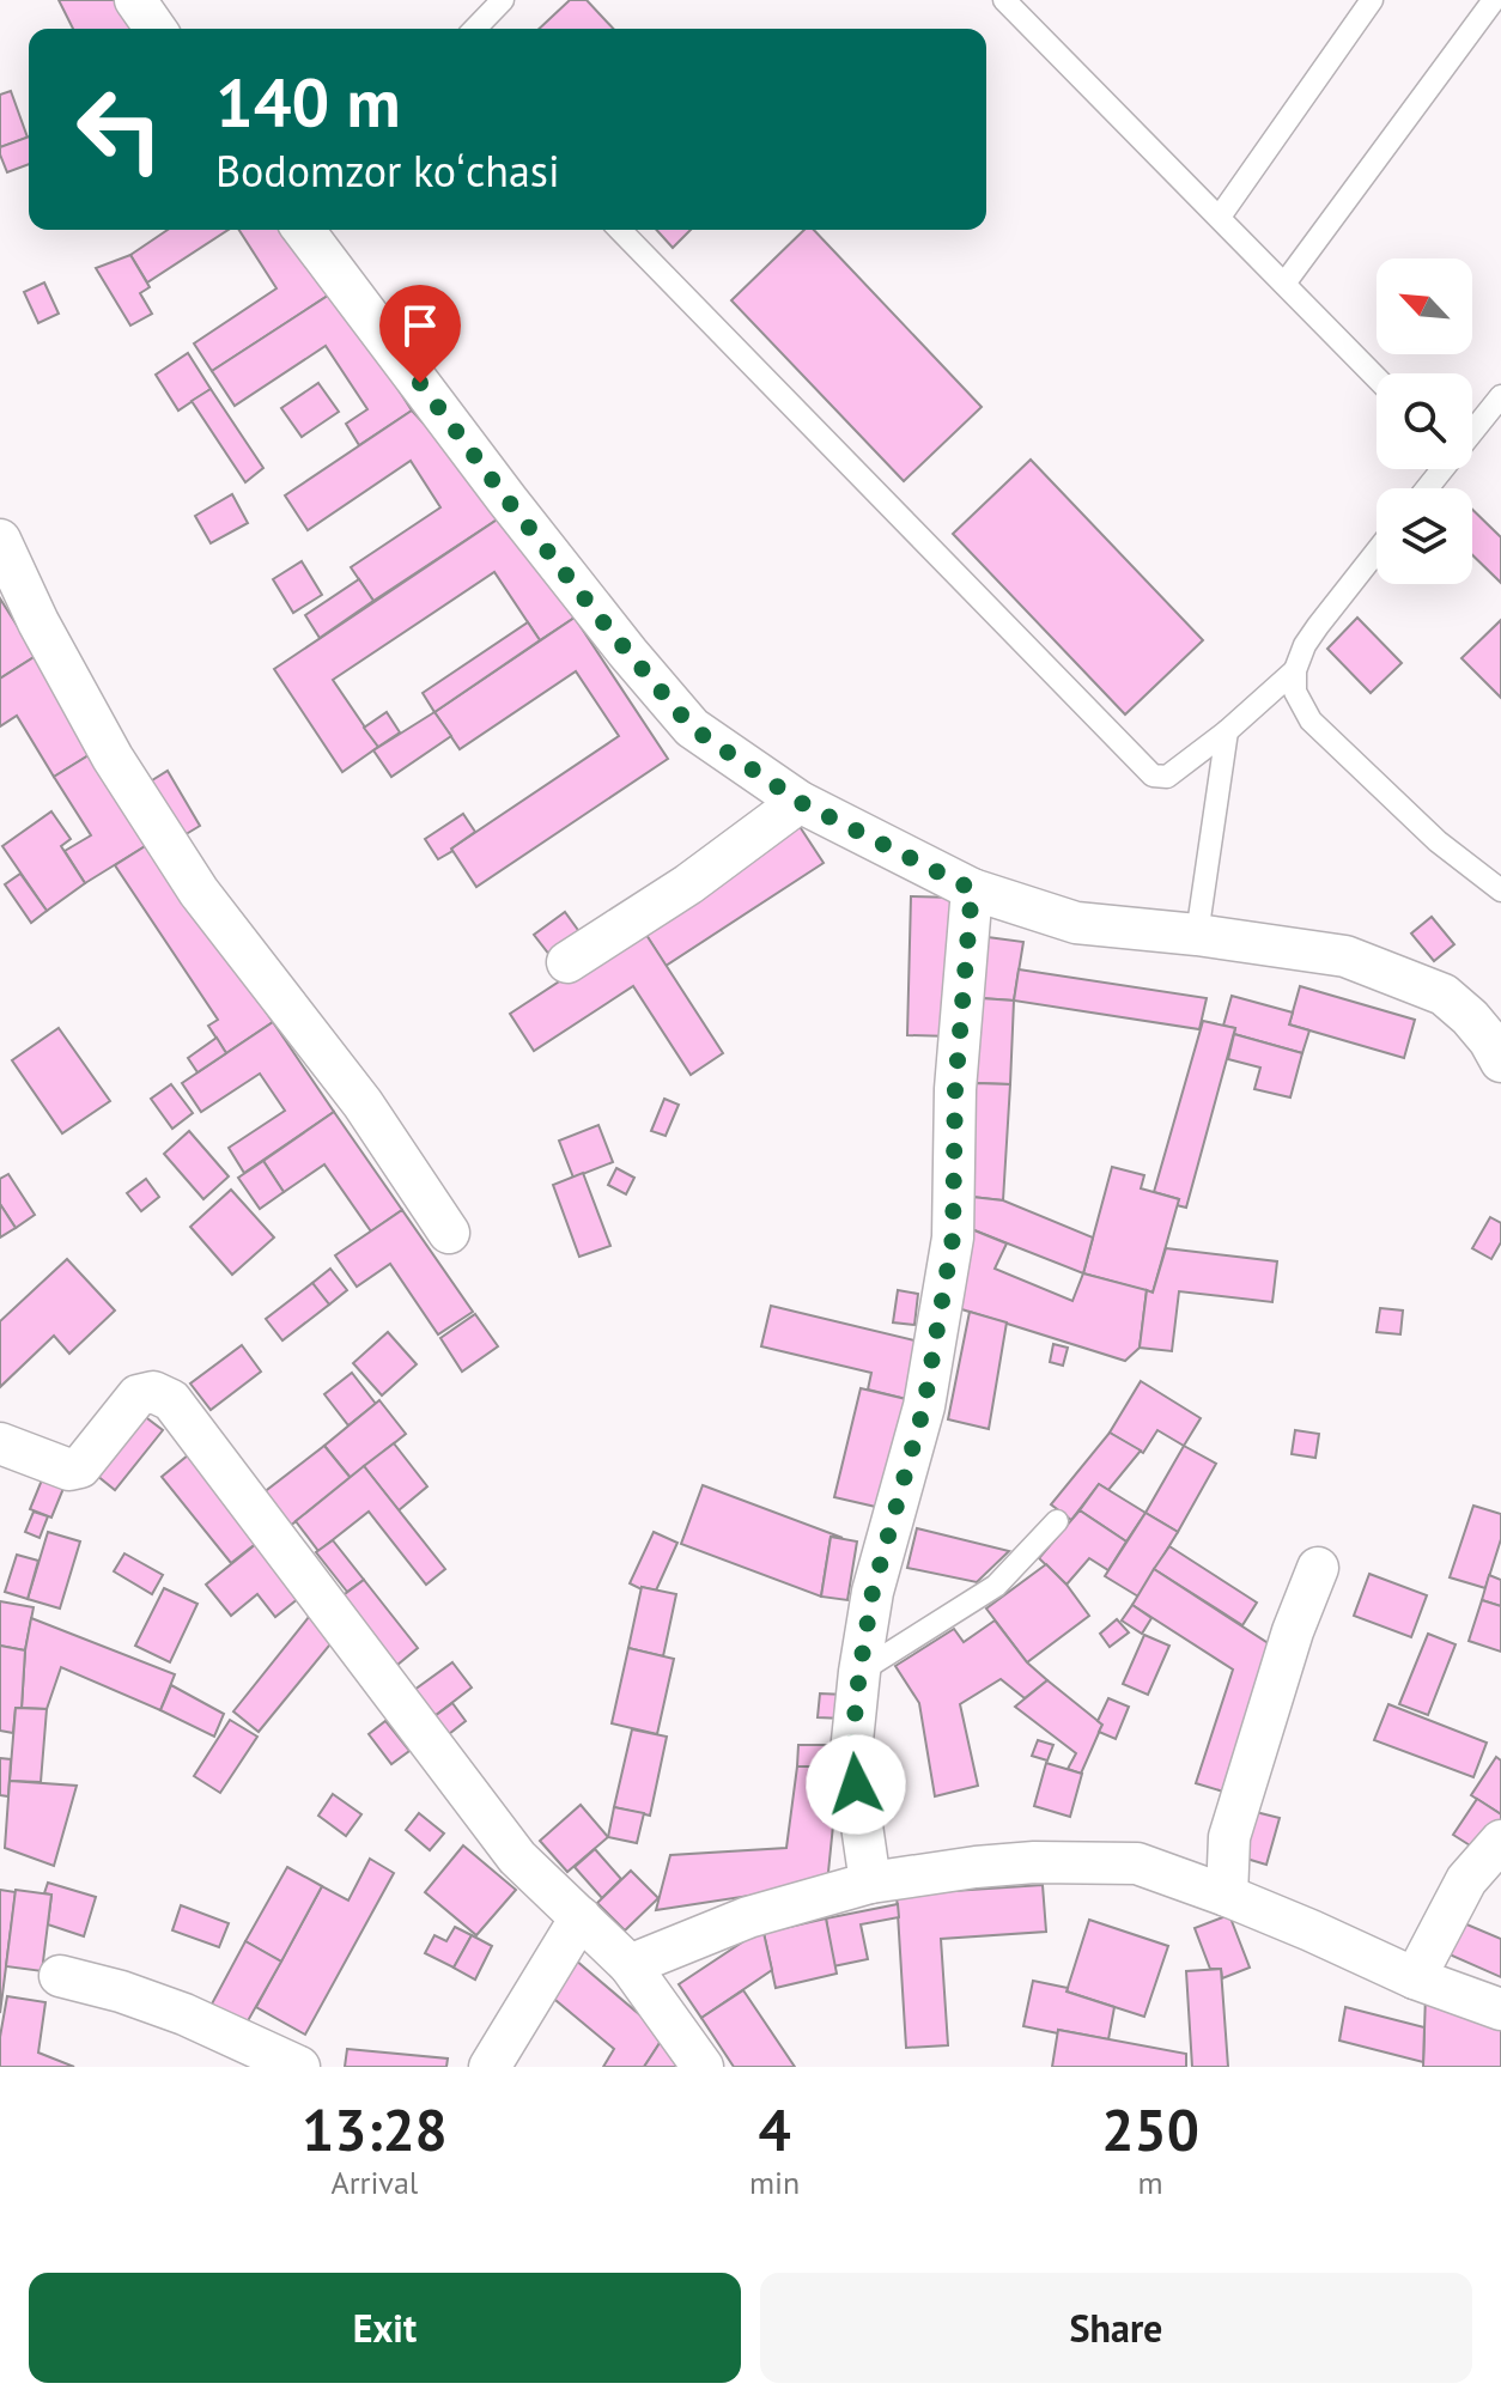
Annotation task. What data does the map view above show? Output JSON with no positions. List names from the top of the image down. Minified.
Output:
{"north":"top left","page":{"turn":["140 m","Bodomzor koʻchasi"],"eta":["13:28","Arrival","4","min","250","m"],"buttons":["Exit","Share"]}}
